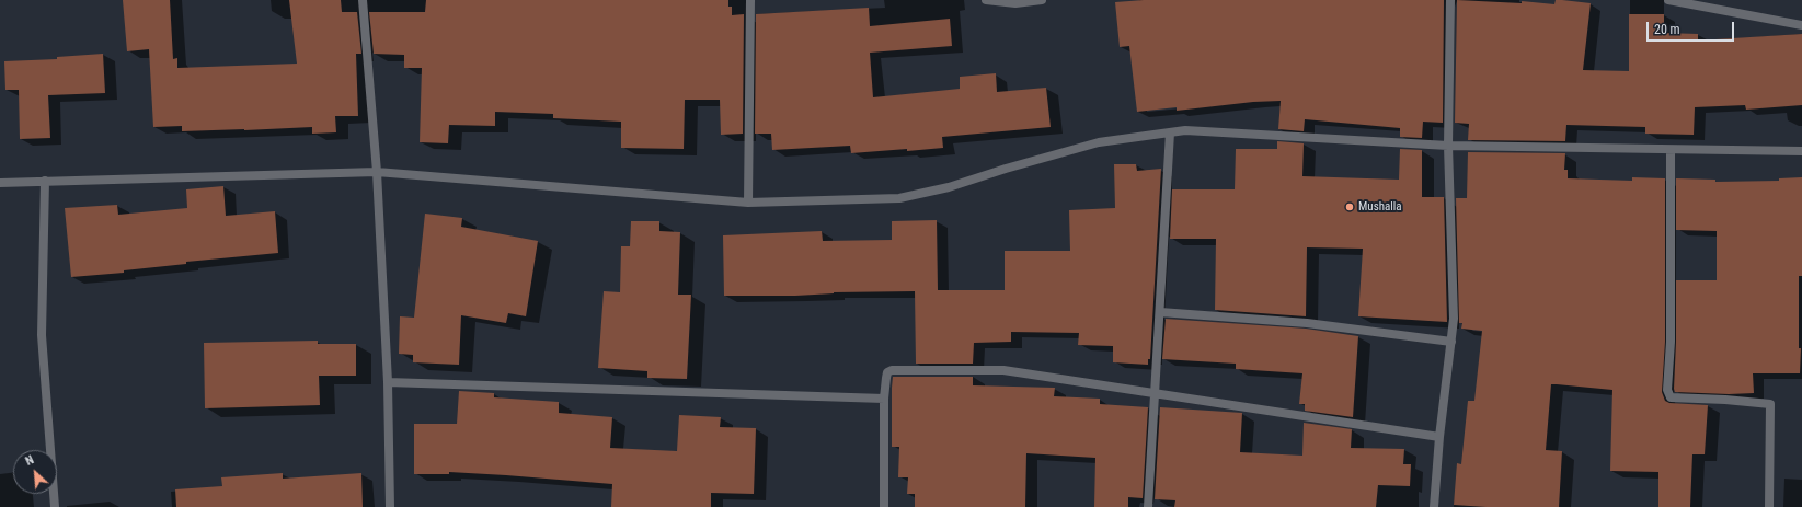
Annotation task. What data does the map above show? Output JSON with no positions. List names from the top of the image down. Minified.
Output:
{"places":["Mushalla"],"scale_bar":"20 m","north":"top left"}
